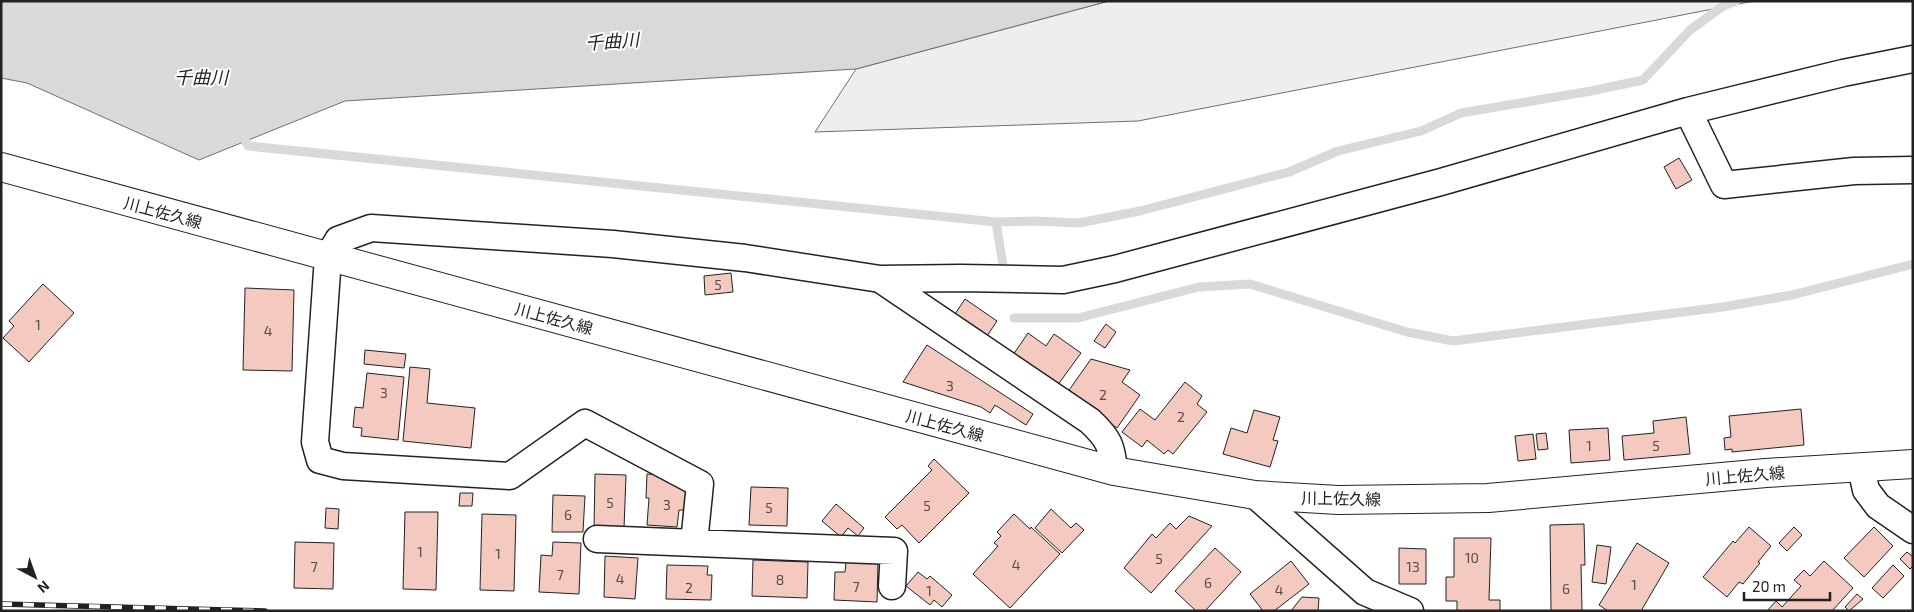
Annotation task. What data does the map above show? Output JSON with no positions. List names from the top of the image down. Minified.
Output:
{"streets":{"main road":["川上佐久線"]},"water":["千曲川"],"house_numbers":["5","1","4","3","3","2","2","1","5","5","3","5","5","6","1","1","10","5","4","7","13","7","4","8","6","1","7","2","6","4","1"],"scale_bar":"20 m","north":"bottom right"}
